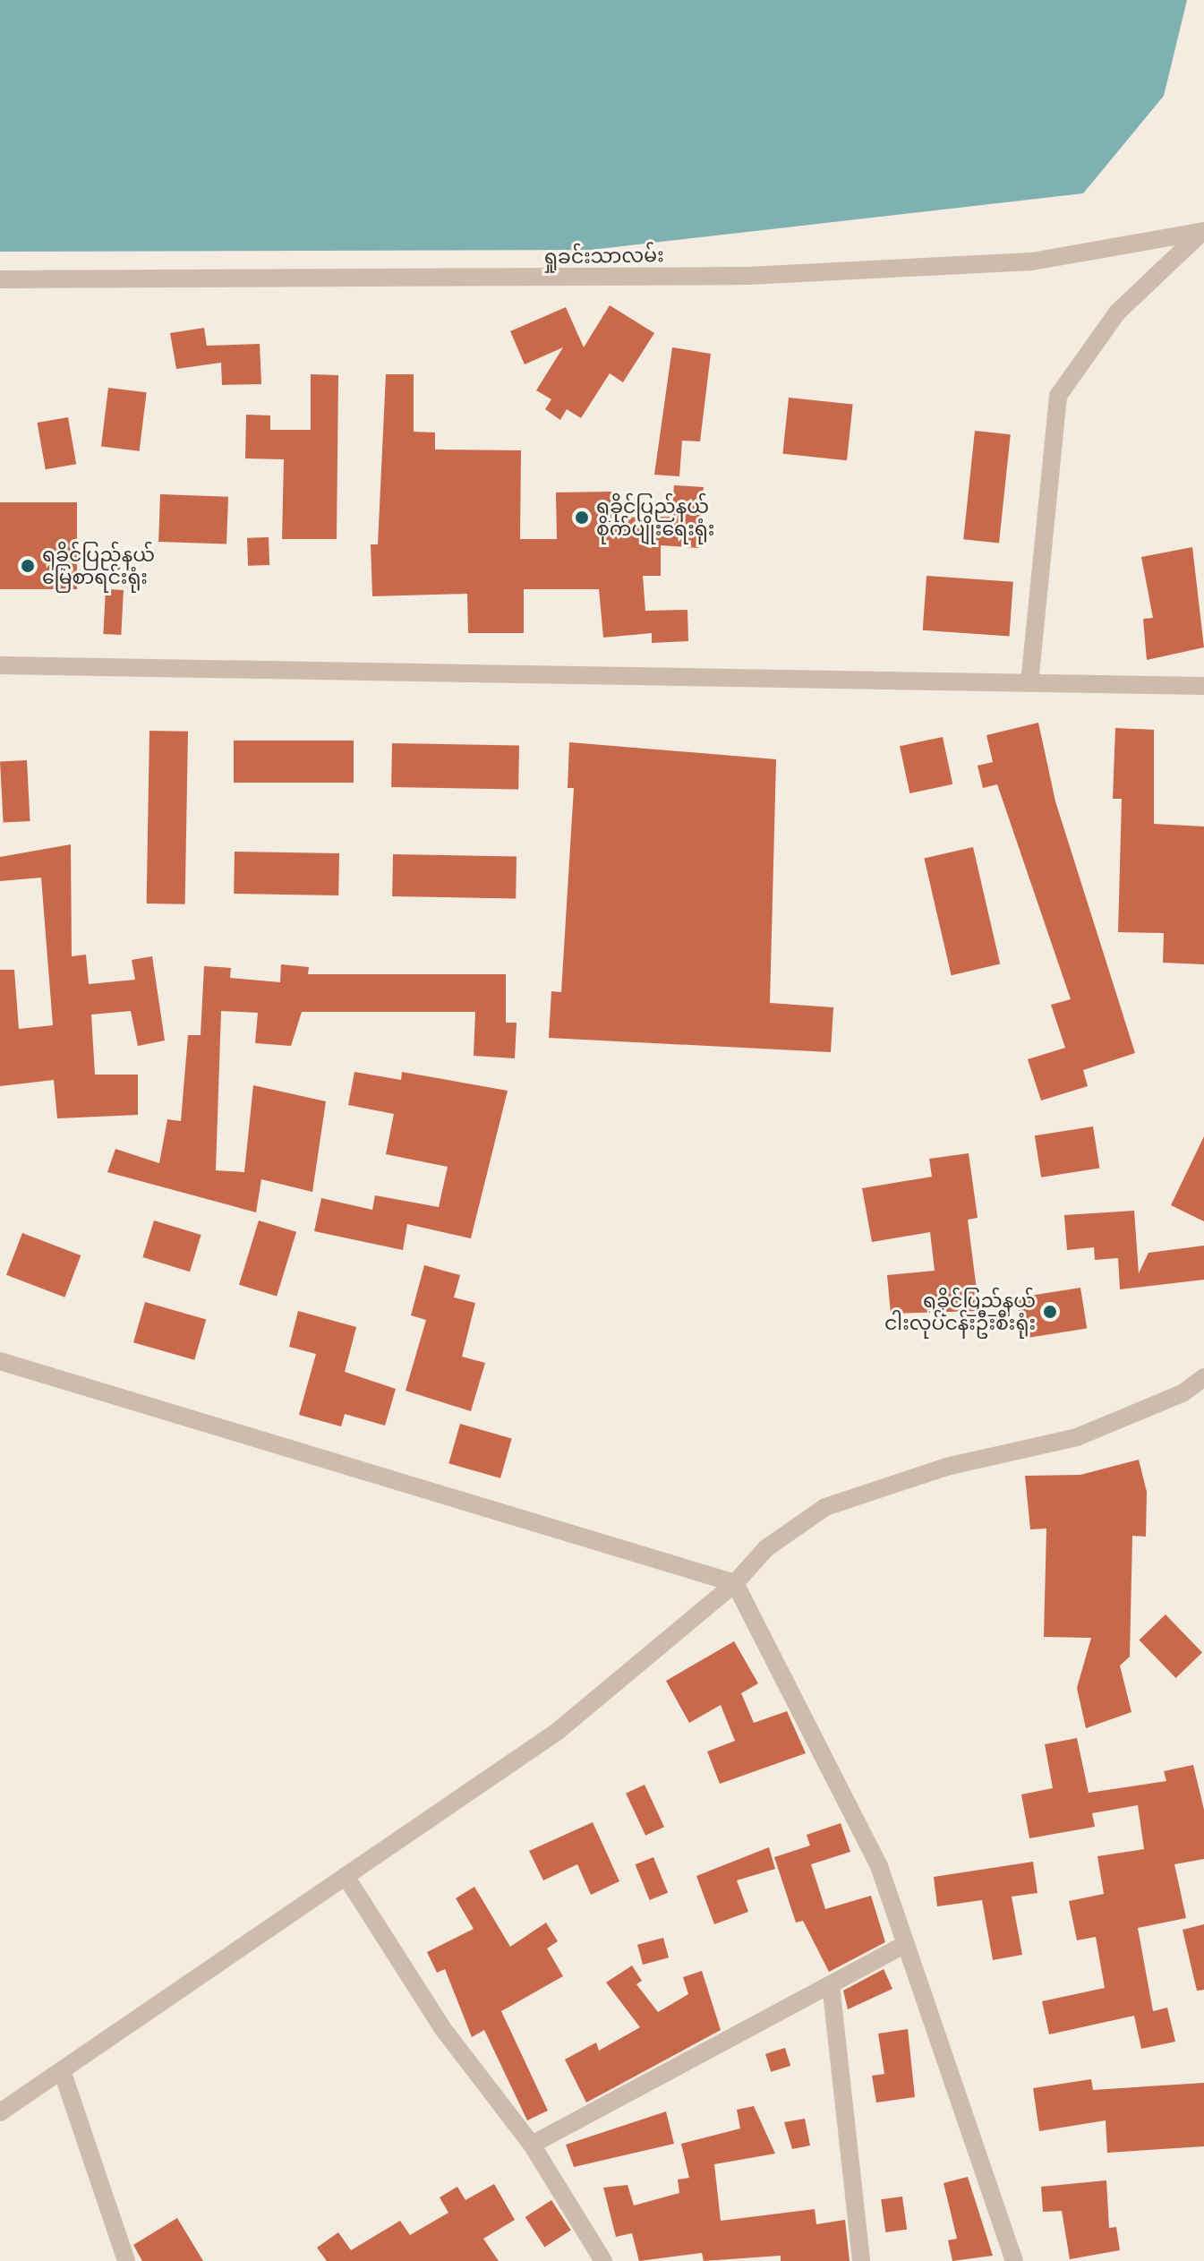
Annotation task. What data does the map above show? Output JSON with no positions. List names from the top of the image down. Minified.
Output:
{"streets":{"street":["ရှုခင်းသာလမ်း"]},"places":["ရခိုင်ပြည်နယ် စိုက်ပျိုးရေးရုံး","ရခိုင်ပြည်နယ် မြေစာရင်းရုံး","ရခိုင်ပြည်နယ် ငါးလုပ်ငန်းဦးစီးရုံး"]}
